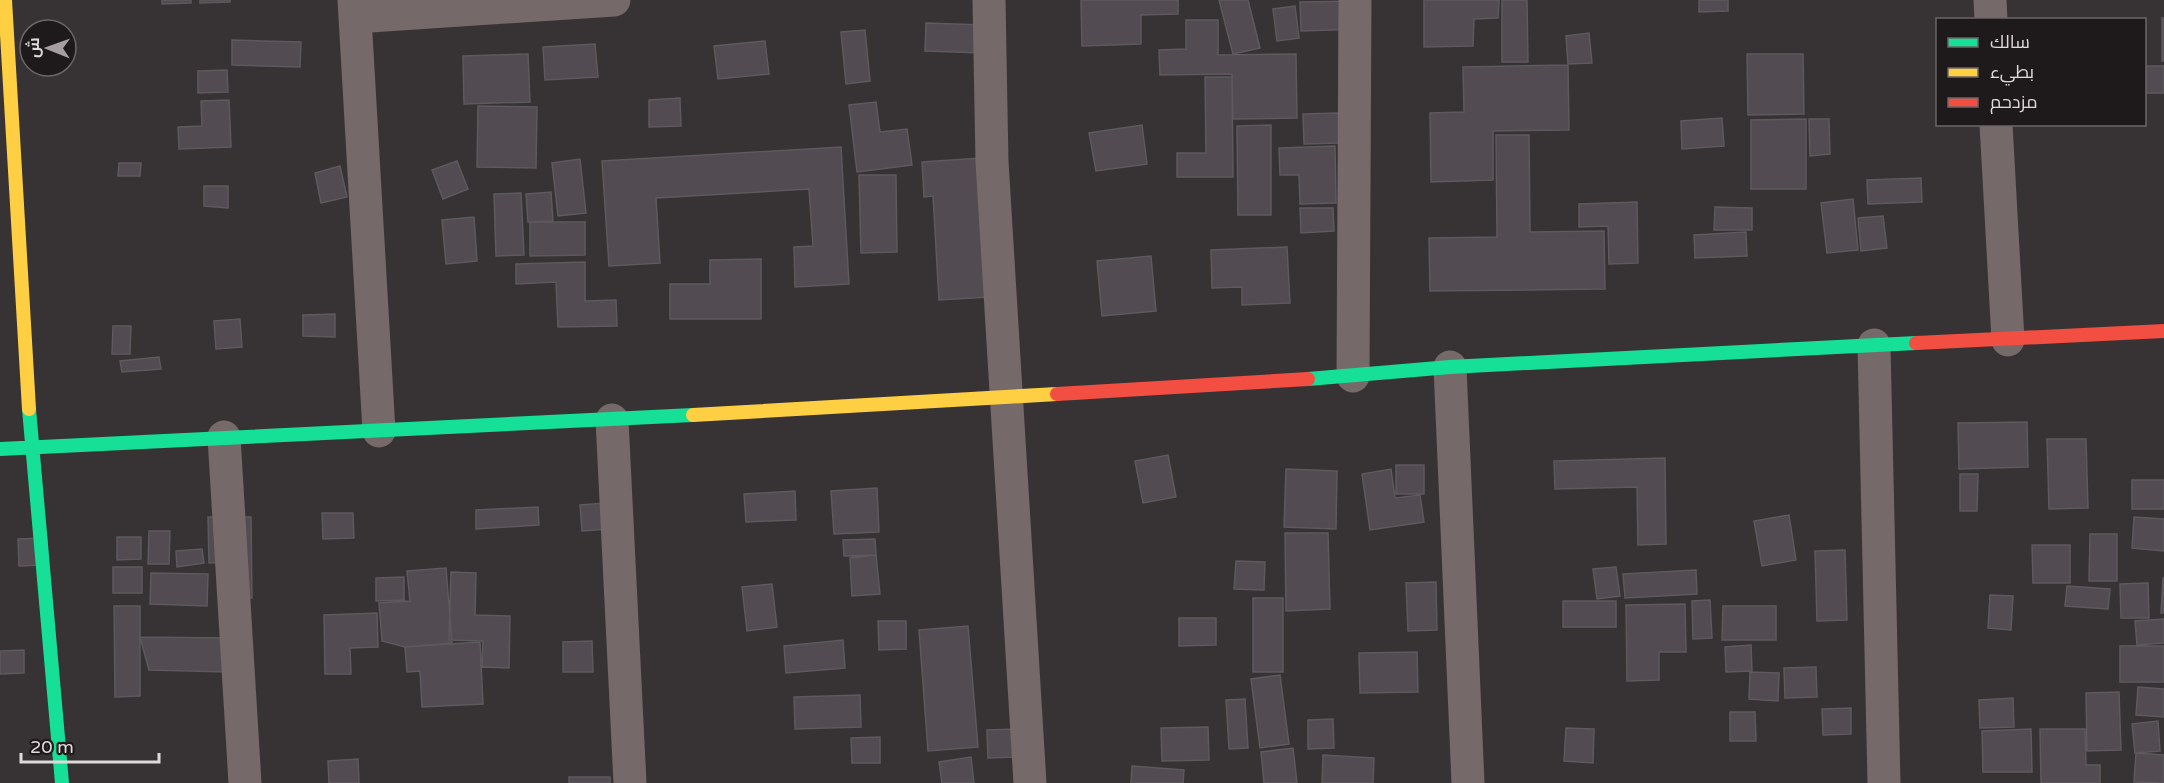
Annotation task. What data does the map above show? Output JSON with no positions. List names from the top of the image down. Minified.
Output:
{"legend":["سالك","بطيء","مزدحم"],"scale_bar":"20 m","north":"left"}
